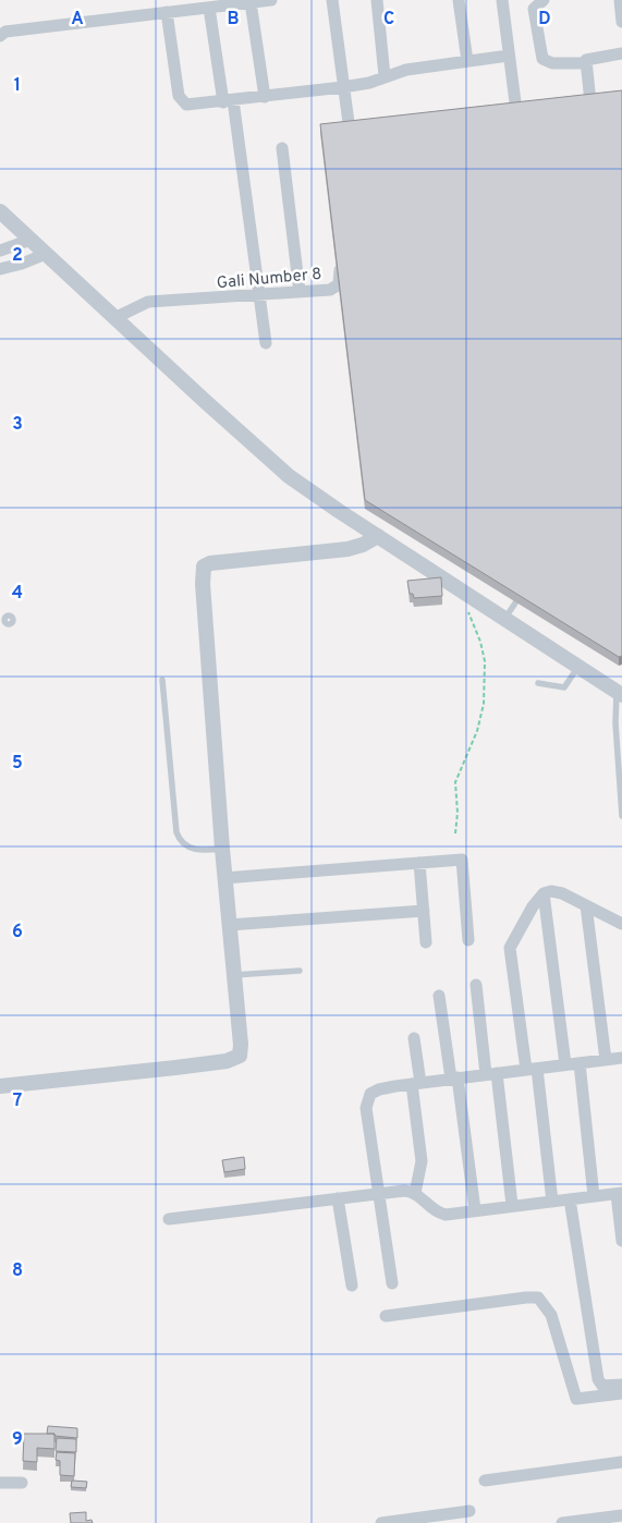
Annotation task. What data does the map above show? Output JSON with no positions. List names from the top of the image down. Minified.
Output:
{"streets":{"street":["Gali Number 8"]},"grid":{"columns":["A","B","C","D"],"rows":["1","2","3","4","5","6","7","8","9"]}}
